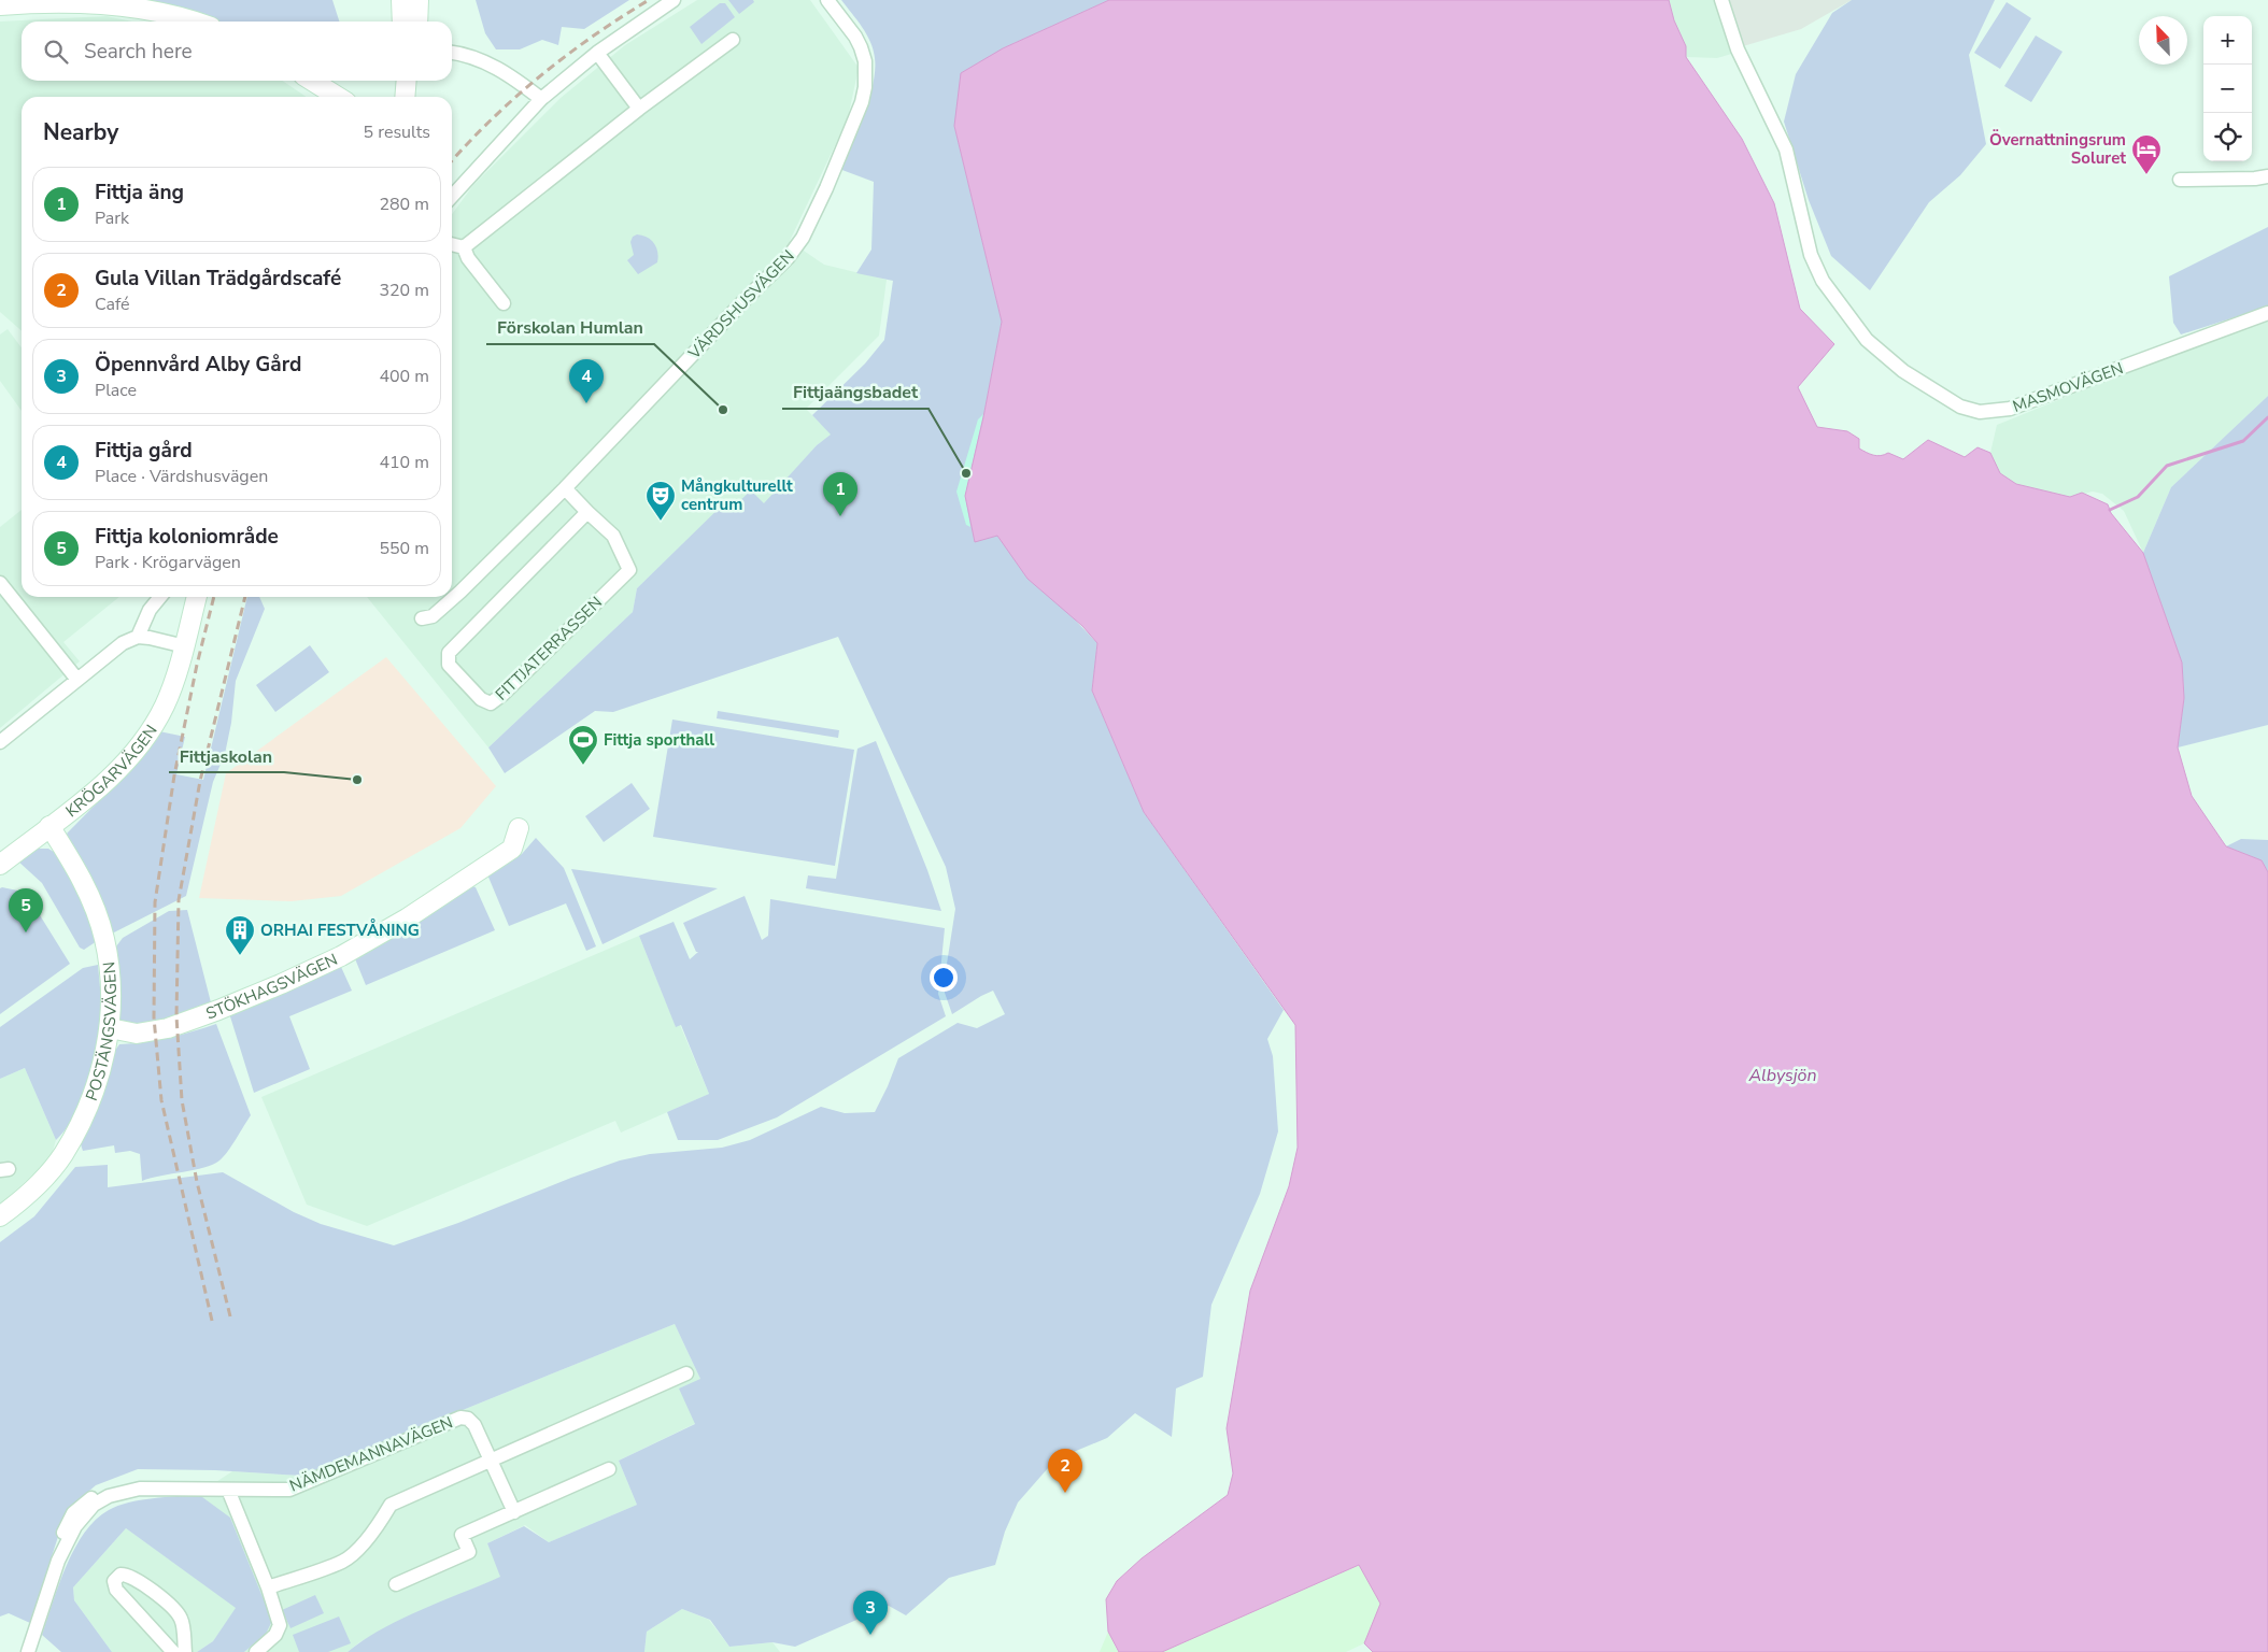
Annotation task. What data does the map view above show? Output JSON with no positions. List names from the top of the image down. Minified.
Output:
{"streets":{"street":["VÄRDSHUSVÄGEN","MASMOVÄGEN","FITTJATERRASSEN","KRÖGARVÄGEN","STÖKHAGSVÄGEN","POSTÄNGSVÄGEN","NÄMDEMANNAVÄGEN"]},"crossings":[["VÄRDSHUSVÄGEN","FITTJATERRASSEN"],["KRÖGARVÄGEN","POSTÄNGSVÄGEN"],["STÖKHAGSVÄGEN","POSTÄNGSVÄGEN"]],"water":["Albysjön"],"places":{"hotel":["Övernattningsrum Soluret"],"other":["Förskolan Humlan","Fittjaängsbadet","Fittjaskolan"],"theatre":["Mångkulturellt centrum"],"sports":["Fittja sporthall"],"building":["ORHAI FESTVÅNING"]},"north":"top left","page":{"map_buttons":["+","−"],"search":"Search here","heading":["Nearby","5 results"],"list":[{"mark":"1","name":"Fittja äng","note":"Park","value":"280 m"},{"mark":"2","name":"Gula Villan Trädgårdscafé","note":"Café","value":"320 m"},{"mark":"3","name":"Öpennvård Alby Gård","note":"Place","value":"400 m"},{"mark":"4","name":"Fittja gård","note":"Place · Värdshusvägen","value":"410 m"},{"mark":"5","name":"Fittja koloniområde","note":"Park · Krögarvägen","value":"550 m"}],"pins":["4","1","5","2","3"]}}
